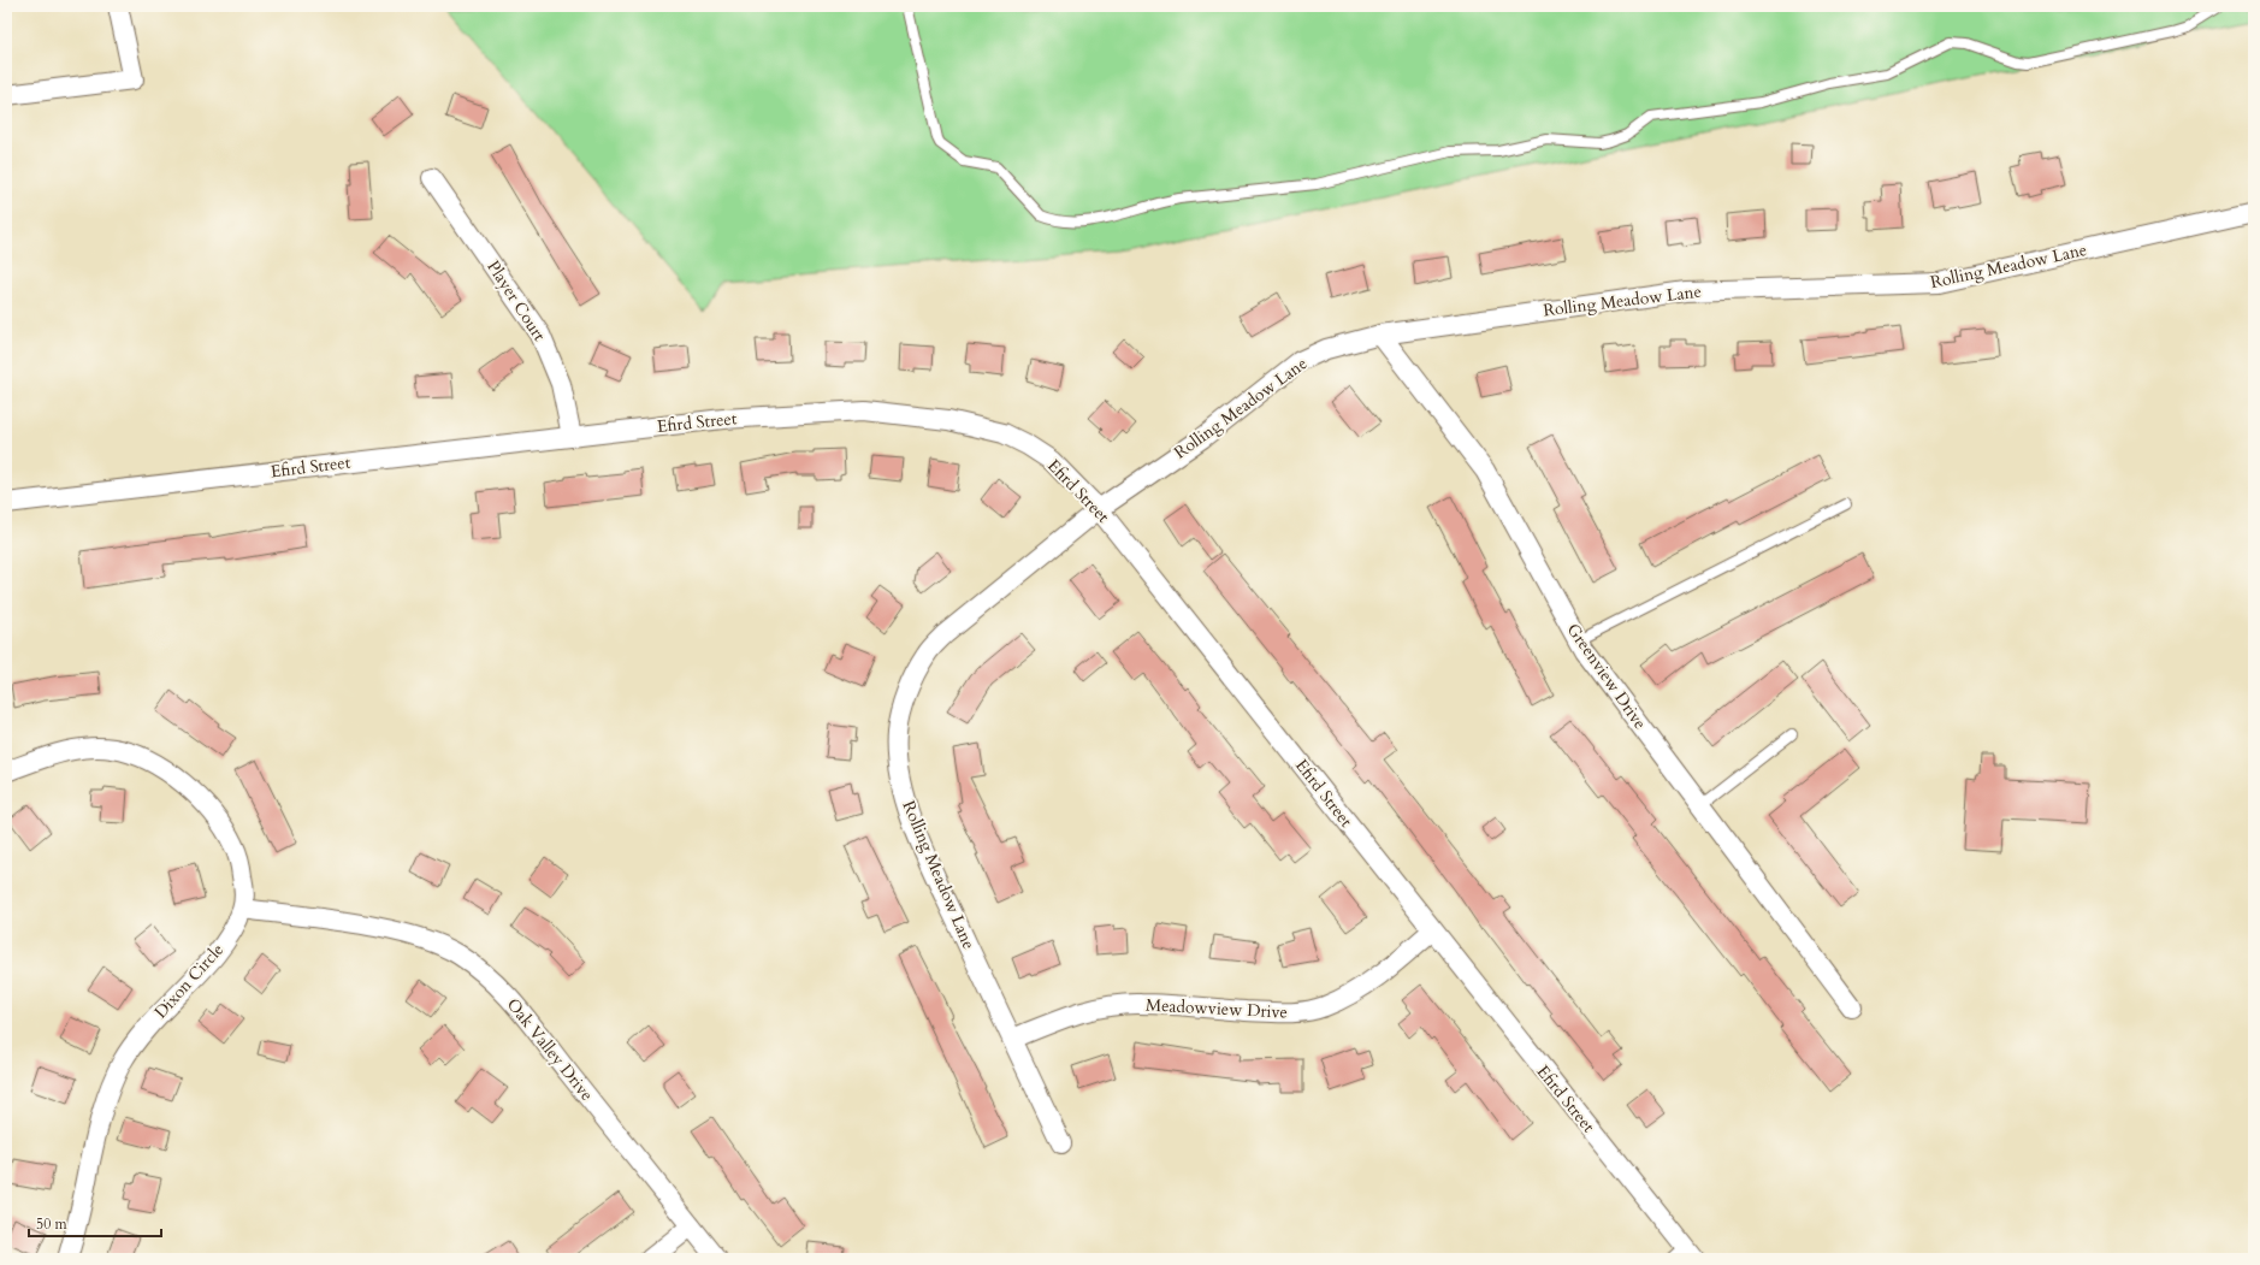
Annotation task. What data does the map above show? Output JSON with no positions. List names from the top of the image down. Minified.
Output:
{"streets":{"street":["Rolling Meadow Lane","Player Court","Efird Street","Greenview Drive","Dixon Circle","Meadowview Drive","Oak Valley Drive"]},"crossings":[["Rolling Meadow Lane","Efird Street"],["Rolling Meadow Lane","Greenview Drive"],["Rolling Meadow Lane","Meadowview Drive"],["Player Court","Efird Street"],["Efird Street","Meadowview Drive"],["Dixon Circle","Oak Valley Drive"]],"scale_bar":"50 m"}
